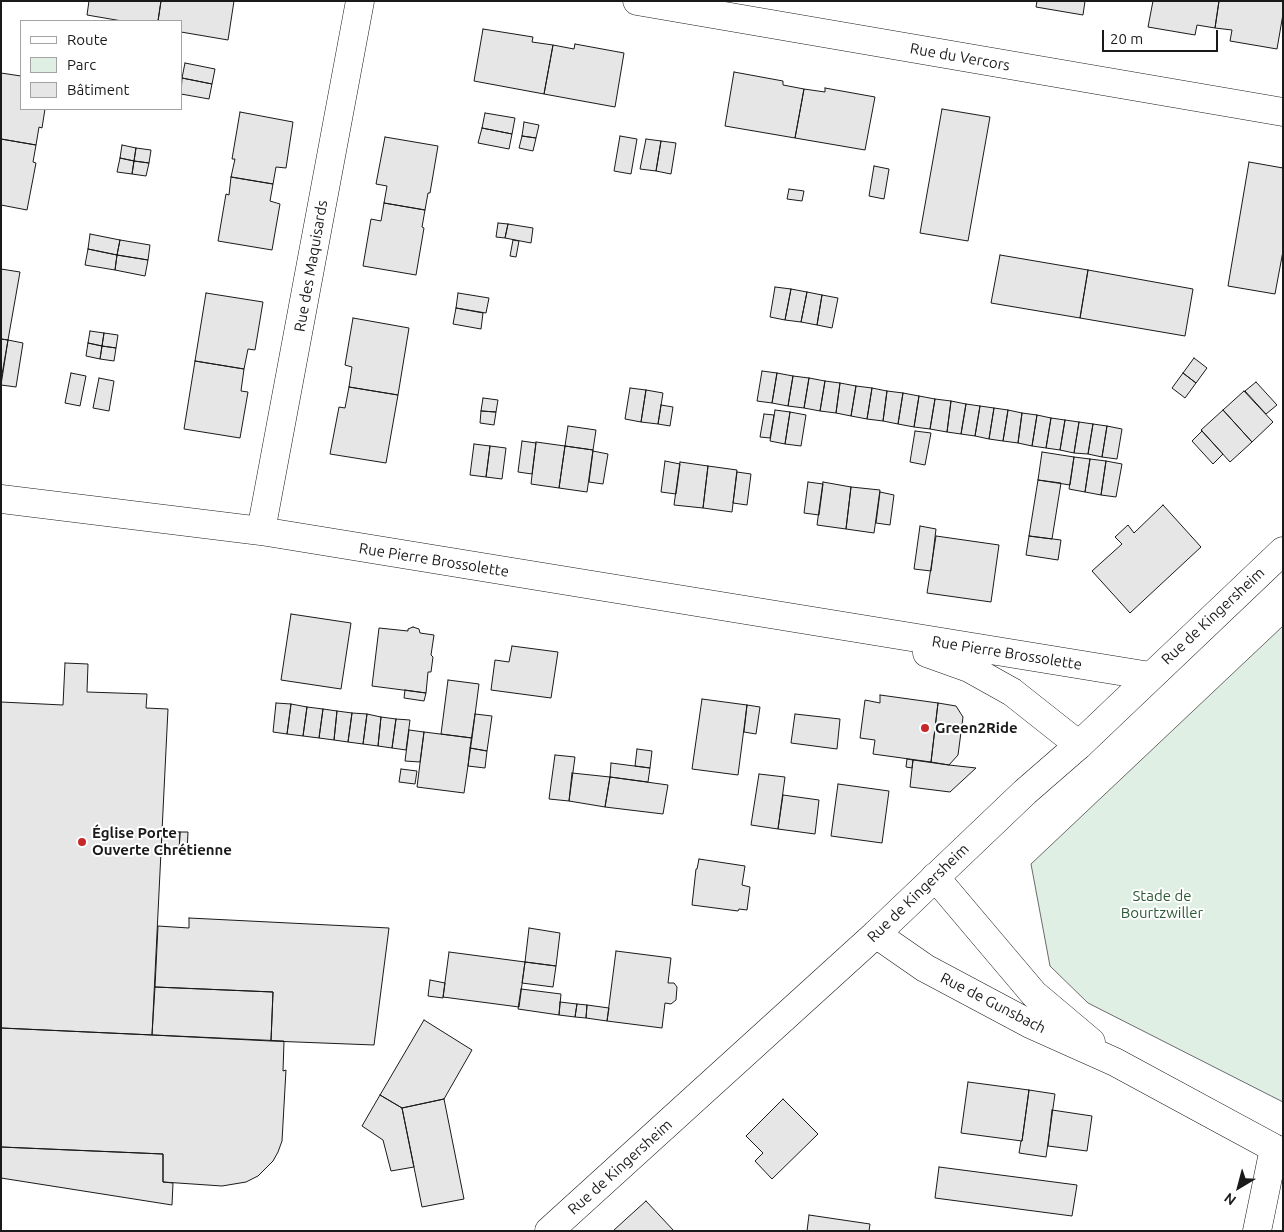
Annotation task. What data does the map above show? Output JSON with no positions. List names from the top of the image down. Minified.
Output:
{"streets":{"street":["Rue du Vercors","Rue des Maquisards","Rue Pierre Brossolette","Rue de Kingersheim","Rue de Gunsbach"]},"crossings":[["Rue des Maquisards","Rue Pierre Brossolette"],["Rue Pierre Brossolette","Rue de Kingersheim"],["Rue de Kingersheim","Rue de Gunsbach"]],"parks":["Stade de Bourtzwiller"],"places":["Green2Ride","Église Porte Ouverte Chrétienne"],"legend":["Route","Parc","Bâtiment"],"scale_bar":"20 m","north":"bottom left"}
